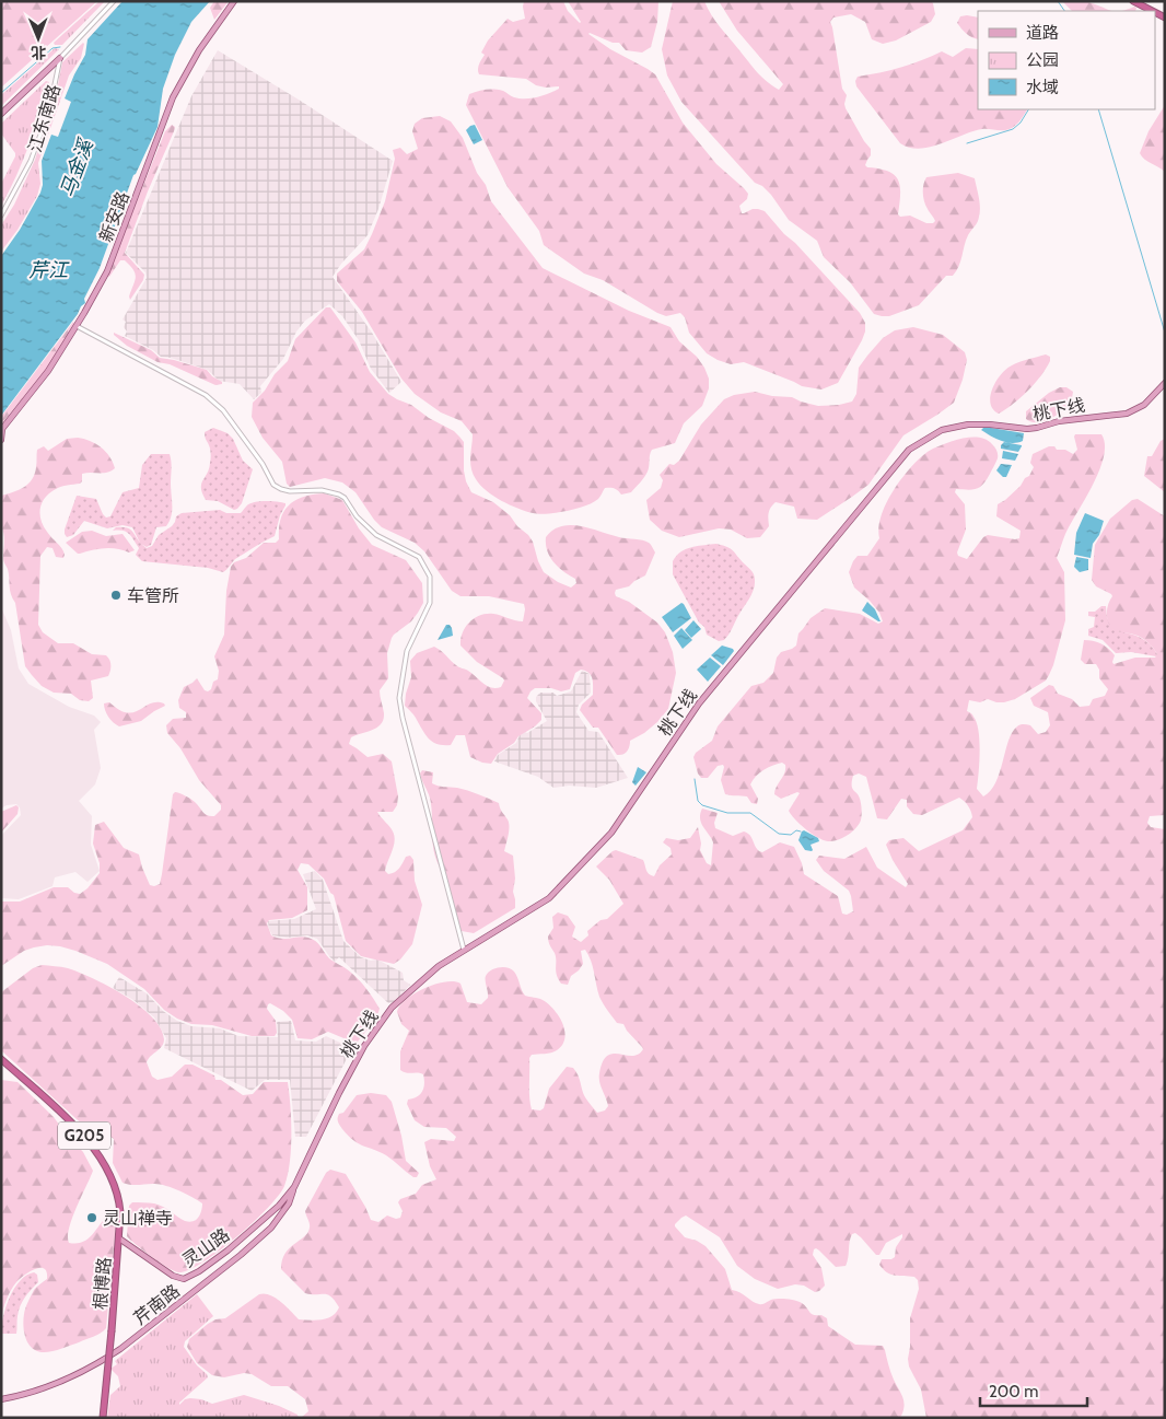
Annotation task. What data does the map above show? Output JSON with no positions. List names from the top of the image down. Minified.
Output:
{"streets":{"highway":["G205","根博路"],"main road":["新安路","桃下线","灵山路","芹南路"],"street":["江东南路"]},"crossings":[["桃下线","灵山路"],["桃下线","芹南路"],["G205","灵山路"],["G205","根博路"],["灵山路","根博路"],["灵山路","芹南路"]],"water":["马金溪","芹江"],"places":["车管所","灵山禅寺"],"legend":["道路","公园","水域"],"scale_bar":"200 m","north":"bottom"}
